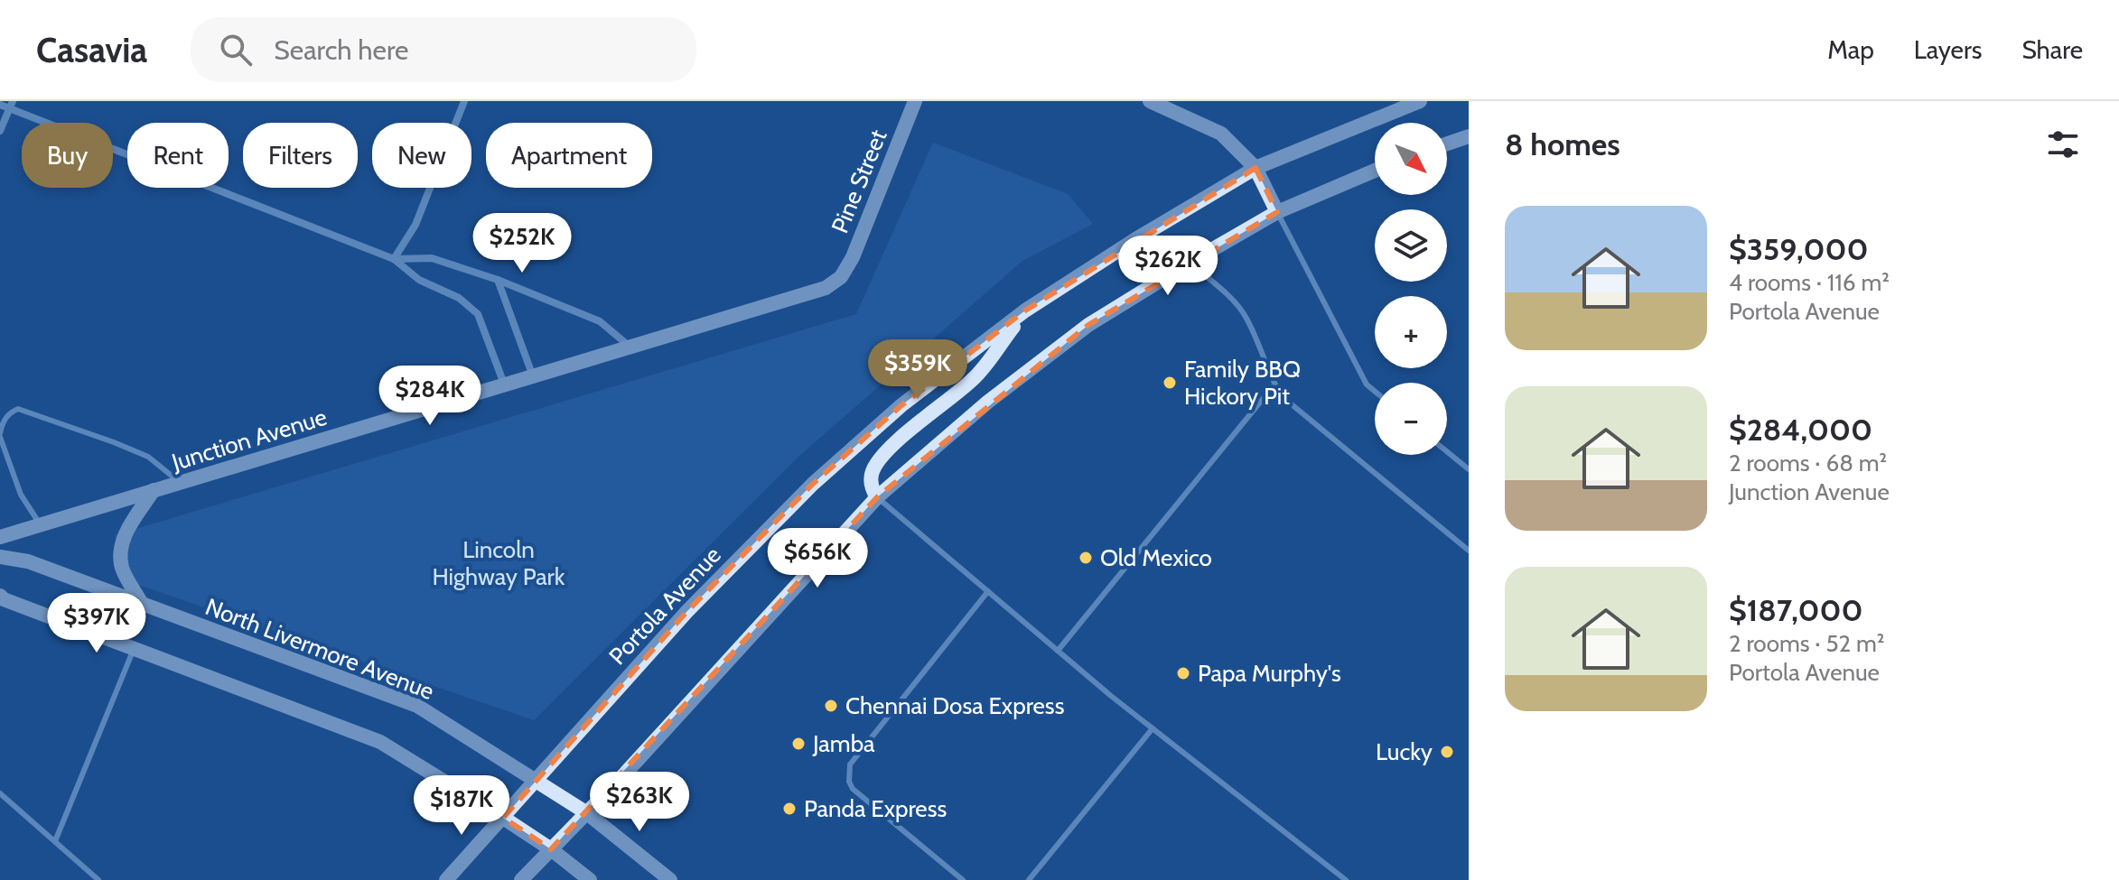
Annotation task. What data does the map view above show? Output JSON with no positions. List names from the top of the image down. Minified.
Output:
{"streets":{"main road":["Pine Street","Junction Avenue","Portola Avenue","North Livermore Avenue"]},"crossings":[["Pine Street","Junction Avenue"],["Portola Avenue","North Livermore Avenue"]],"parks":["Lincoln Highway Park"],"places":["Family BBQ Hickory Pit","Old Mexico","Papa Murphy's","Chennai Dosa Express","Jamba","Lucky","Panda Express"],"north":"bottom right","page":{"header":"Casavia","search":"Search here","nav":["Map","Layers","Share"],"heading":"8 homes","map_buttons":["+","−"],"chip":["Buy","Rent","Filters","New","Apartment"],"list":[{"name":"$359,000","note":"4 rooms · 116 m² · Portola Avenue"},{"name":"$284,000","note":"2 rooms · 68 m² · Junction Avenue"},{"name":"$187,000","note":"2 rooms · 52 m² · Portola Avenue"}],"price":["$252K","$262K","$359K","$284K","$656K","$397K","$263K","$187K"]}}
